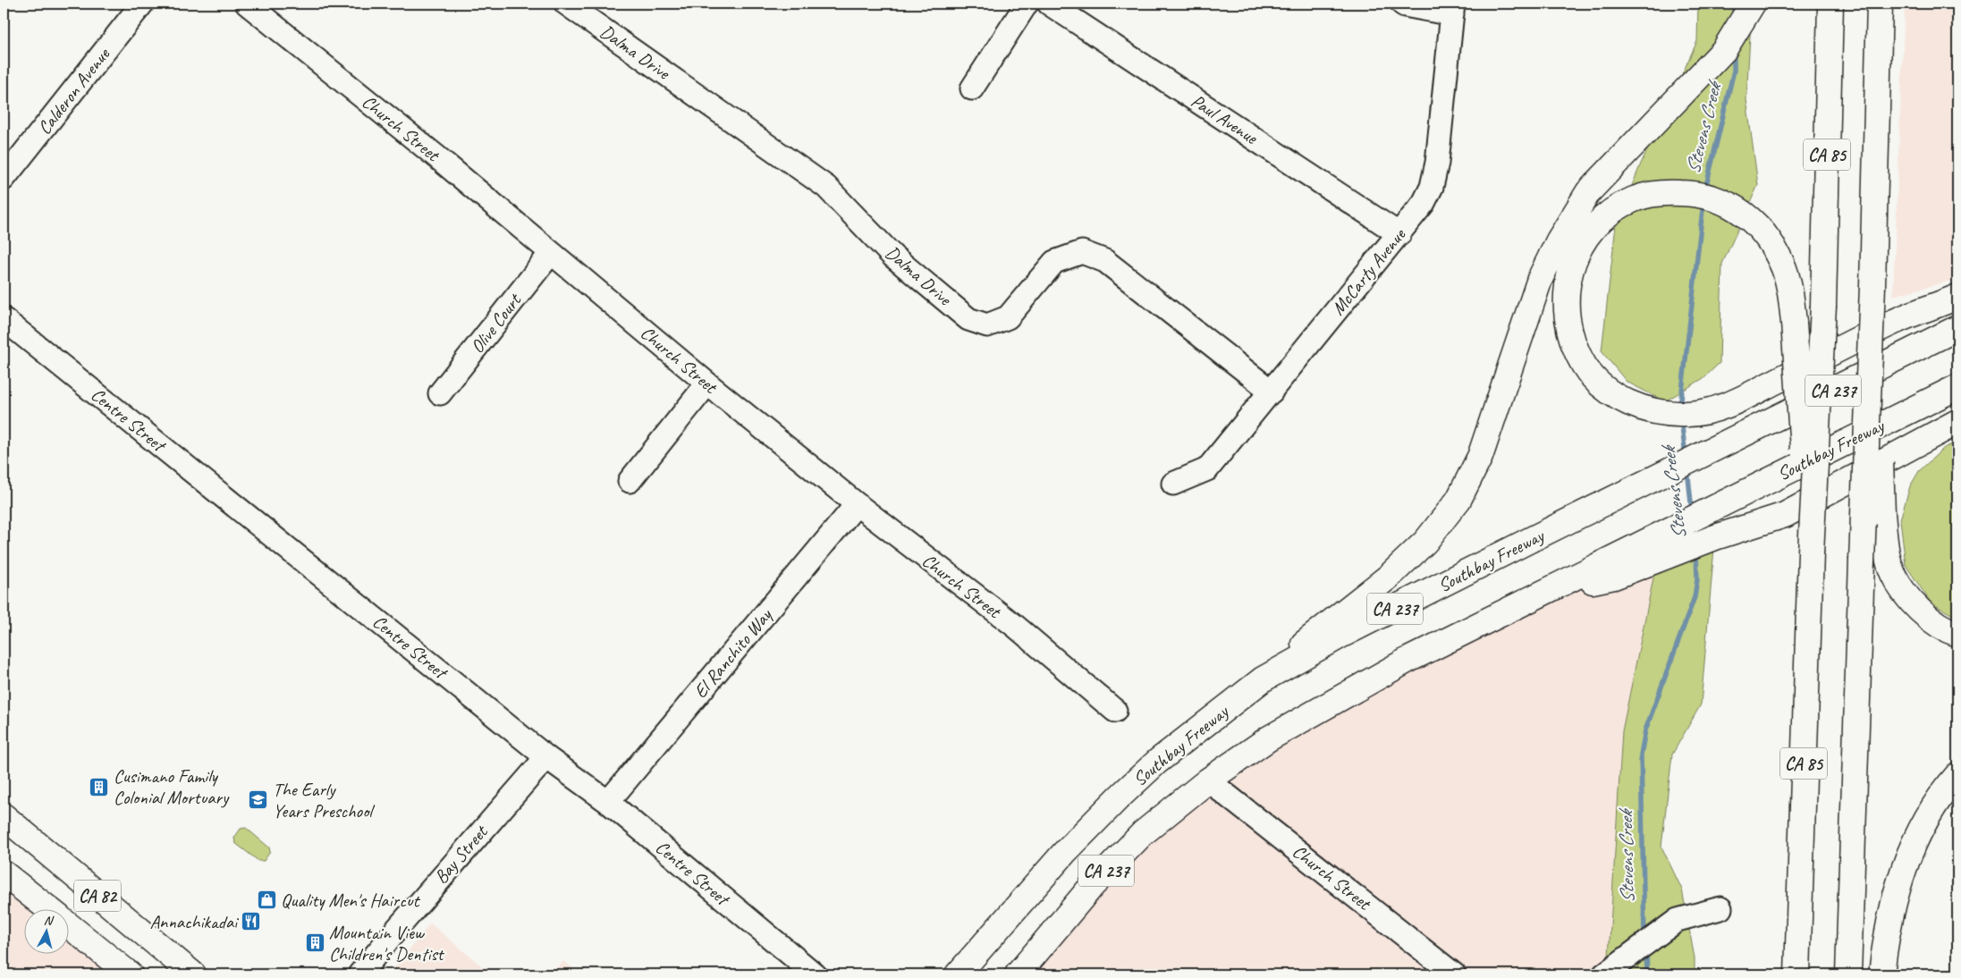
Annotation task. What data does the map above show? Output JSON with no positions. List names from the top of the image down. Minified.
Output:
{"streets":{"main road":["CA 85","CA 237","Southbay Freeway","CA 82"],"street":["Dalma Drive","Calderon Avenue","Paul Avenue","Church Street","McCarty Avenue","Olive Court","Centre Street","El Ranchito Way","Bay Street"]},"crossings":[["Dalma Drive","McCarty Avenue"],["Paul Avenue","McCarty Avenue"],["Church Street","Olive Court"],["Church Street","CA 237"],["Church Street","El Ranchito Way"],["CA 237","Southbay Freeway"],["Centre Street","El Ranchito Way"],["Centre Street","Bay Street"]],"water":["Stevens Creek"],"places":{"building":["Cusimano Family Colonial Mortuary","Mountain View Children's Dentist"],"school or university":["The Early Years Preschool"],"shop":["Quality Men's Haircut"],"restaurant":["Annachikadai"]},"north":"top"}
